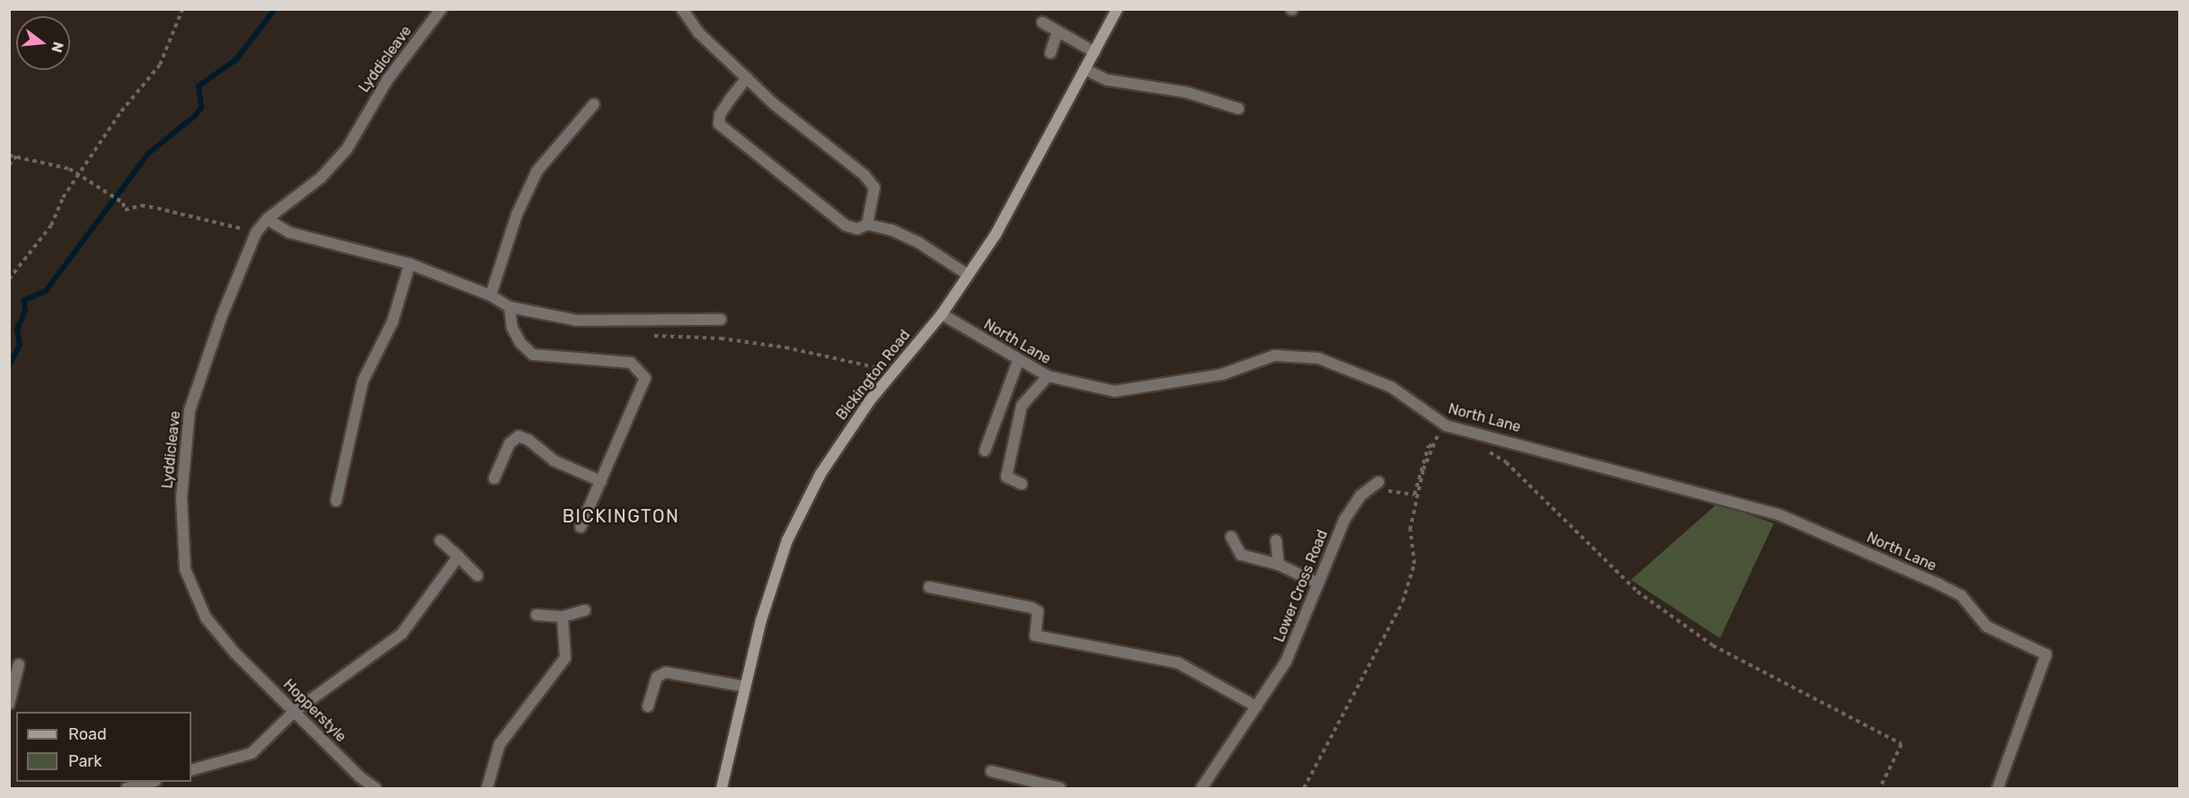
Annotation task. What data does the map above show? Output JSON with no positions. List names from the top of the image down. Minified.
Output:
{"streets":{"main road":["Bickington Road"],"street":["Lyddicleave","North Lane","Lower Cross Road","Hopperstyle"]},"crossings":[["Lyddicleave","Hopperstyle"],["North Lane","Bickington Road"]],"districts":["BICKINGTON"],"legend":["Road","Park"],"north":"right"}
